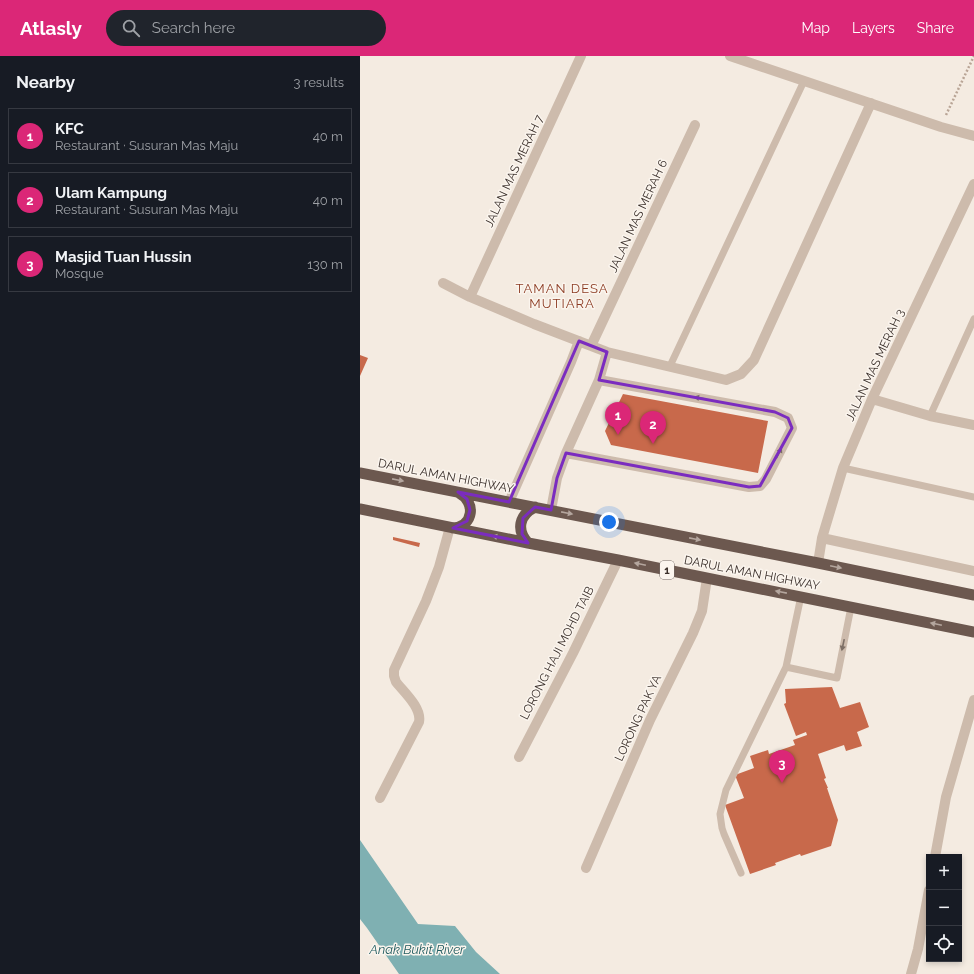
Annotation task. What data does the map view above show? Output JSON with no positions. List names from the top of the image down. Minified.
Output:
{"streets":{"highway":["DARUL AMAN HIGHWAY","1"],"street":["JALAN MAS MERAH 7","JALAN MAS MERAH 6","JALAN MAS MERAH 3","LORONG HAJI MOHD TAIB","LORONG PAK YA"]},"crossings":[["JALAN MAS MERAH 3","DARUL AMAN HIGHWAY"],["DARUL AMAN HIGHWAY","LORONG HAJI MOHD TAIB"],["DARUL AMAN HIGHWAY","LORONG PAK YA"]],"districts":["TAMAN DESA MUTIARA"],"water":["Anak Bukit River"],"page":{"header":"Atlasly","search":"Search here","nav":["Map","Layers","Share"],"heading":["Nearby","3 results"],"list":[{"mark":"1","name":"KFC","note":"Restaurant · Susuran Mas Maju","value":"40 m"},{"mark":"2","name":"Ulam Kampung","note":"Restaurant · Susuran Mas Maju","value":"40 m"},{"mark":"3","name":"Masjid Tuan Hussin","note":"Mosque","value":"130 m"}],"pins":["1","2","3"],"map_buttons":["+","−"]}}
